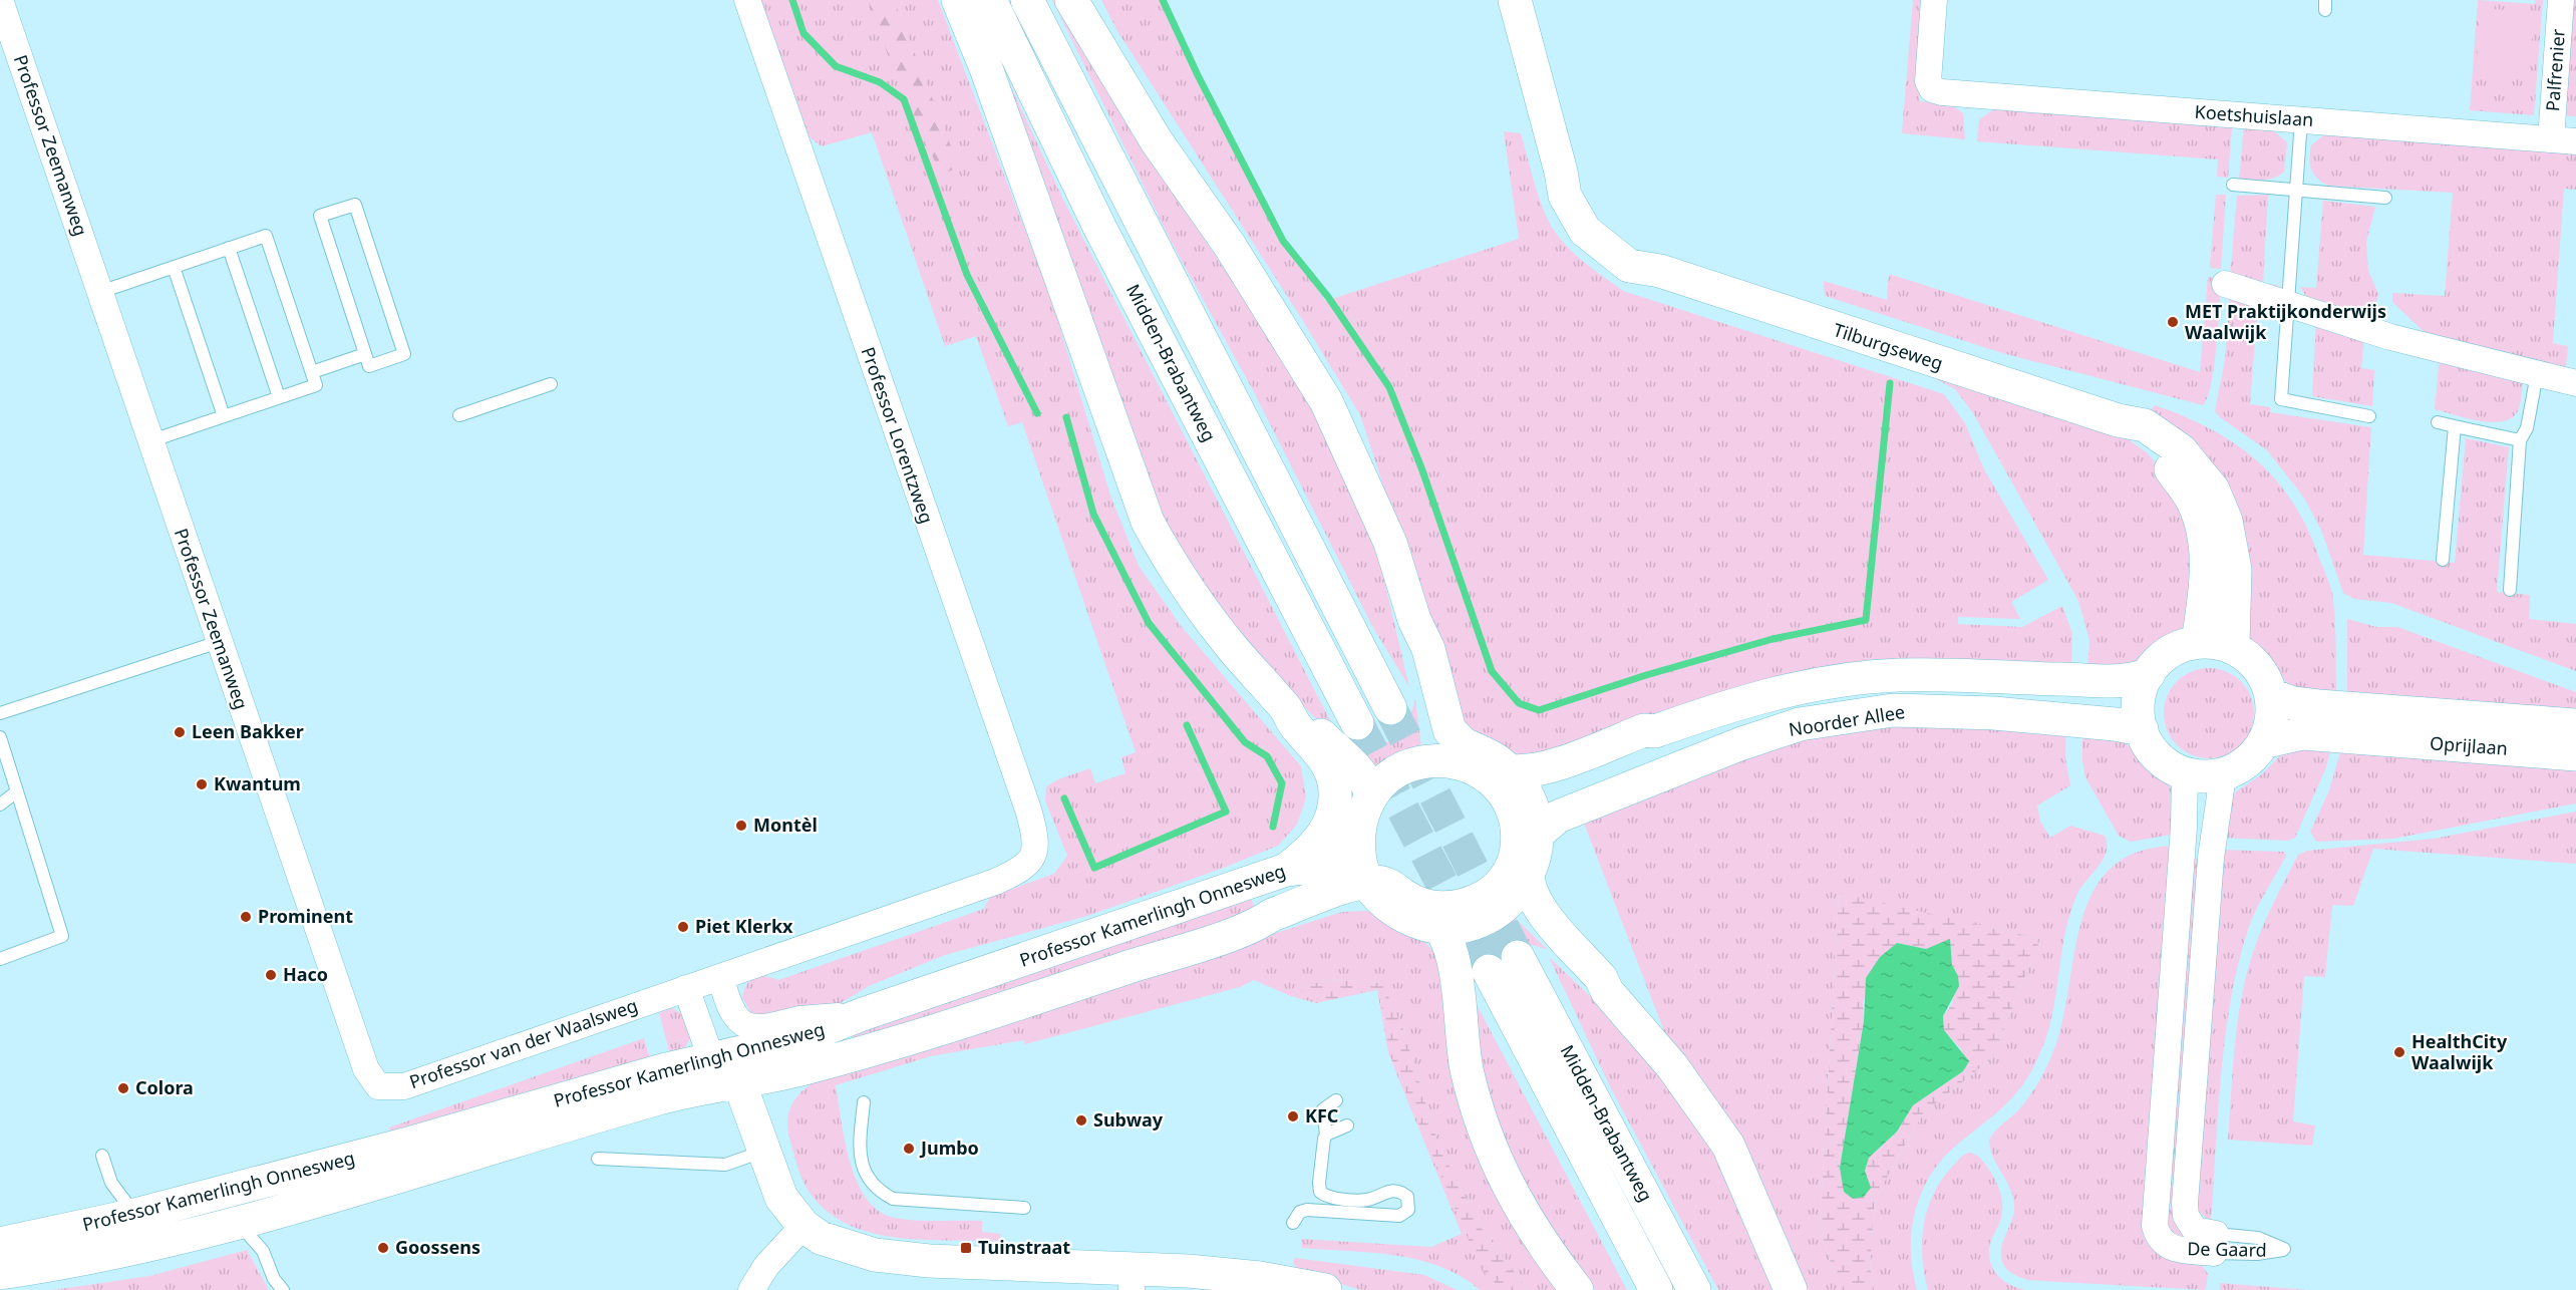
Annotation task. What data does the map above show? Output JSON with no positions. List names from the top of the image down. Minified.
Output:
{"streets":{"main road":["Tilburgseweg","Midden-Brabantweg","Noorder Allee","Oprijlaan","Professor Kamerlingh Onnesweg"],"street":["Palfrenier","Koetshuislaan","Professor Zeemanweg","Professor Lorentzweg","Professor van der Waalsweg","De Gaard"]},"crossings":[["Palfrenier","Koetshuislaan"],["Professor Zeemanweg","Professor van der Waalsweg"],["Tilburgseweg","Noorder Allee"],["Tilburgseweg","De Gaard"],["Professor Lorentzweg","Professor van der Waalsweg"],["Noorder Allee","Professor Kamerlingh Onnesweg"],["Noorder Allee","De Gaard"]],"places":{"other":["MET Praktijkonderwijs Waalwijk","Leen Bakker","Kwantum","Montèl","Prominent","Piet Klerkx","Haco","HealthCity Waalwijk","Colora","KFC","Subway","Jumbo","Goossens"],"transit":["Tuinstraat"]}}
